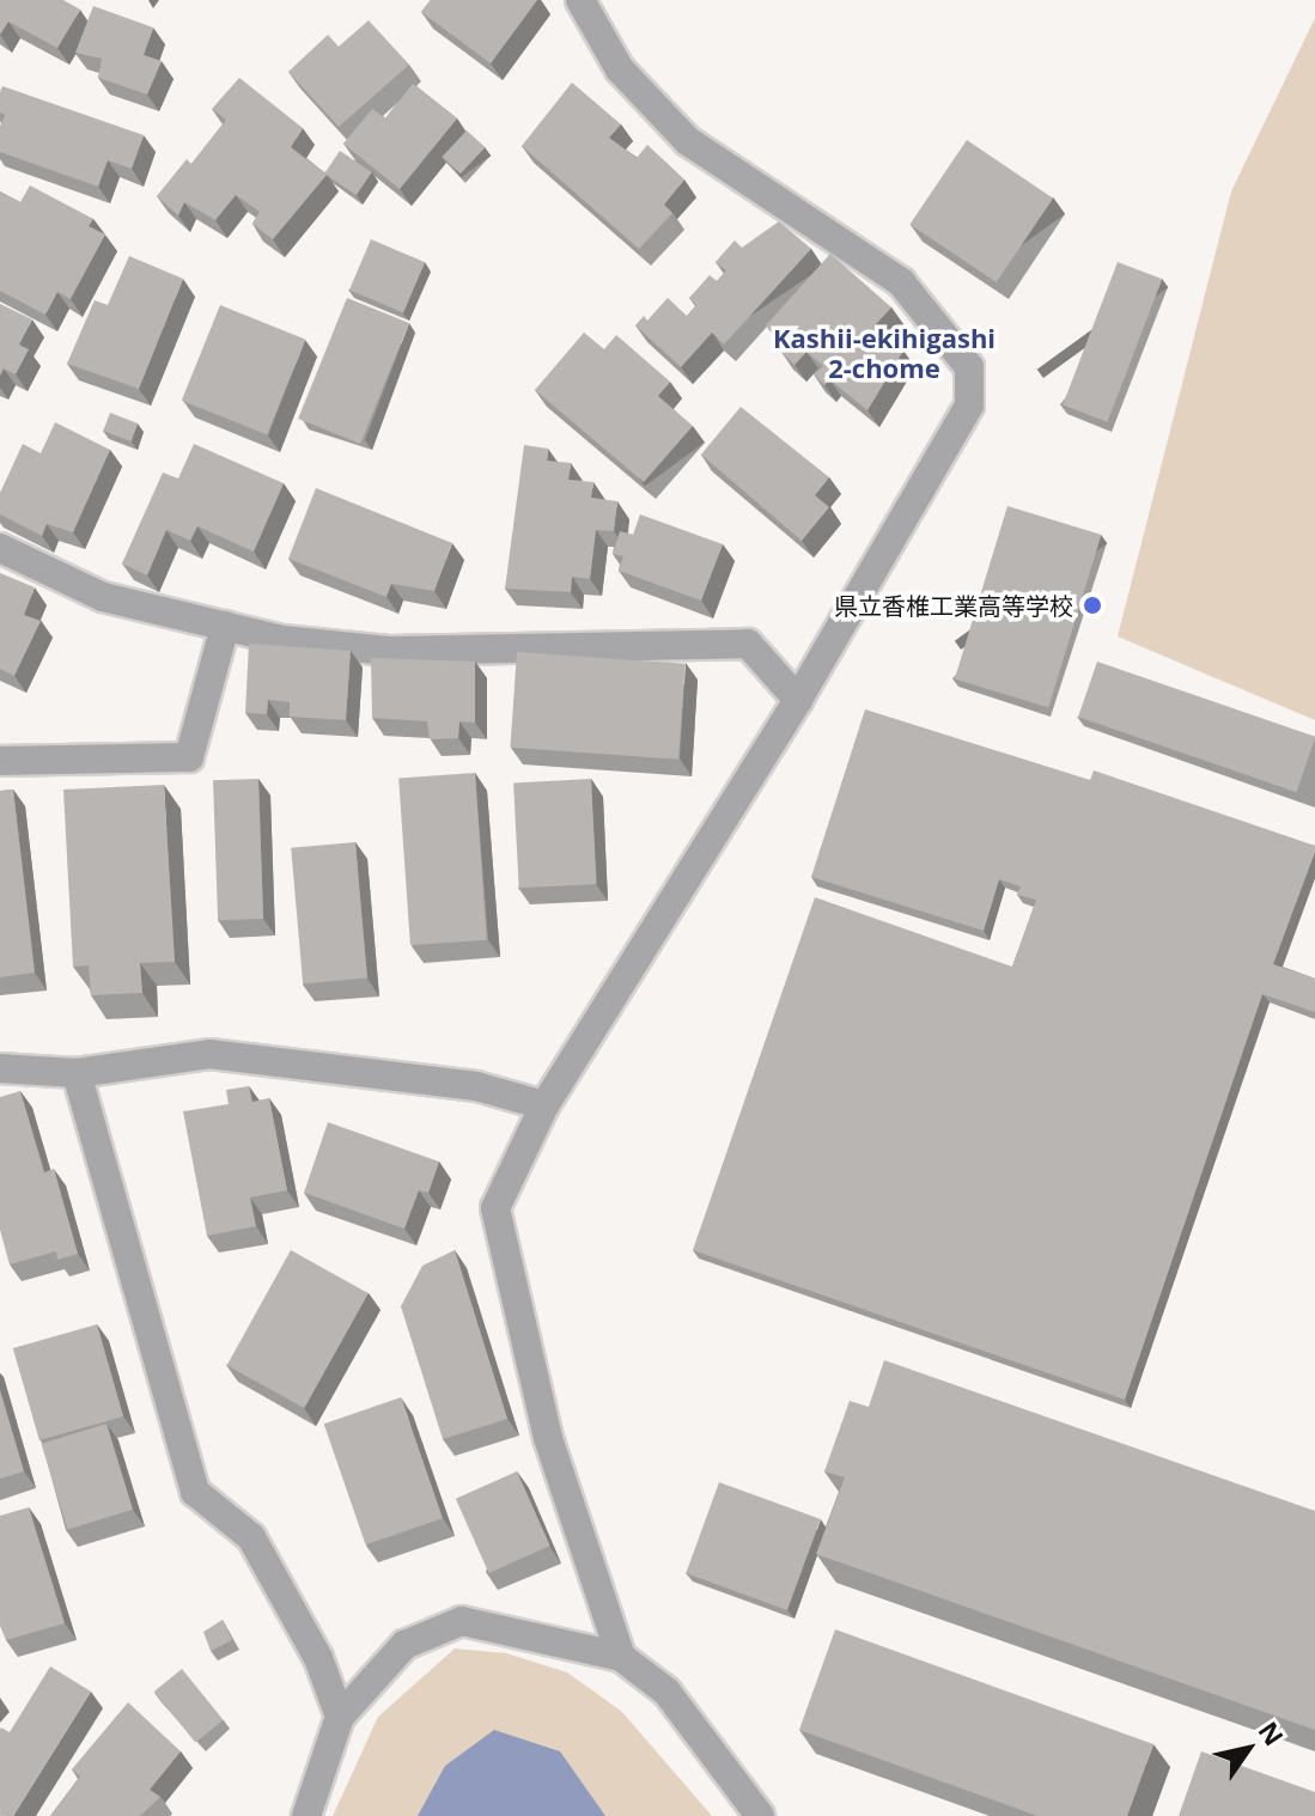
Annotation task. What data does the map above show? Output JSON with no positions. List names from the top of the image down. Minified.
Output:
{"districts":["Kashii-ekihigashi 2-chome"],"places":["県立香椎工業高等学校"],"north":"top right"}
